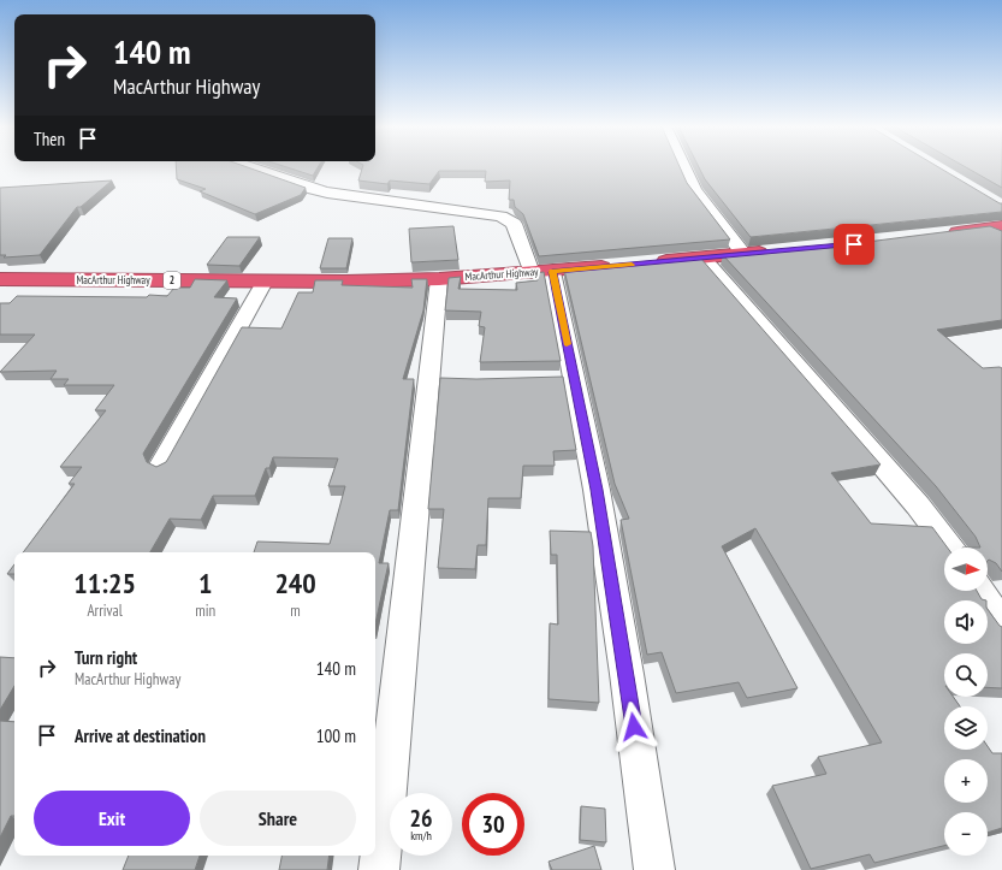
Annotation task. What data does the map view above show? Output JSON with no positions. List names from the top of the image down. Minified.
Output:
{"streets":{"highway":["MacArthur Highway","2"]},"north":"right","page":{"turn":["140 m","MacArthur Highway"],"then":"Then","map_buttons":["+","−"],"eta":["11:25","Arrival","1","min","240","m"],"list":[{"name":"Turn right","note":"MacArthur Highway","value":"140 m"},{"name":"Arrive at destination","value":"100 m"}],"buttons":["Exit","Share"],"speed":"26 km/h","limit":"30"}}
